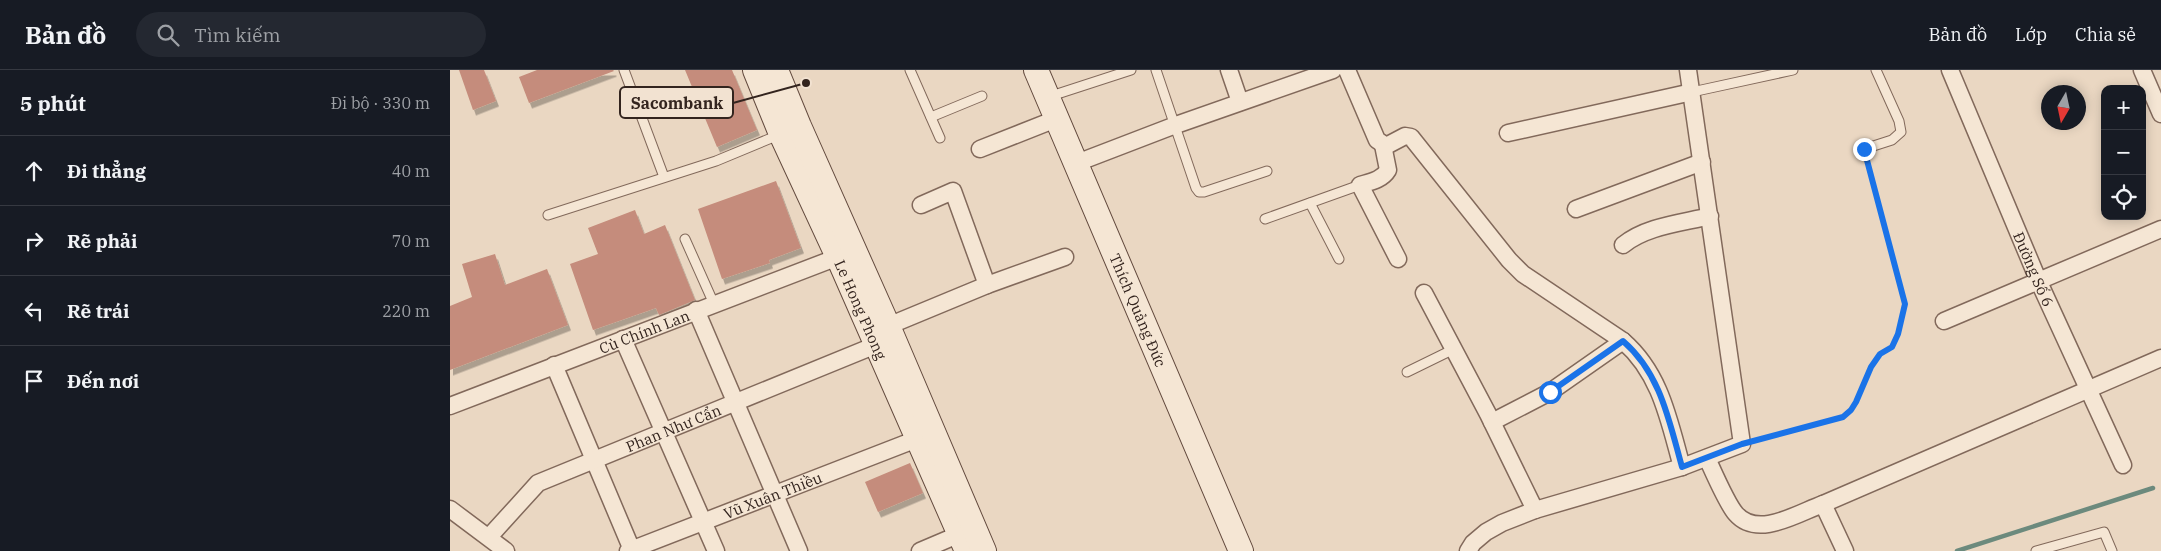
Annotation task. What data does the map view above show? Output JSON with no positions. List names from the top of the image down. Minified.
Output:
{"streets":{"main road":["Le Hong Phong","Thích Quảng Đức"],"street":["Đường Số 6","Cù Chính Lan","Phan Như Cẩn","Vũ Xuân Thiều"]},"crossings":[["Le Hong Phong","Cù Chính Lan"],["Le Hong Phong","Phan Như Cẩn"],["Le Hong Phong","Vũ Xuân Thiều"]],"places":["Sacombank"],"north":"bottom","page":{"header":"Bản đồ","search":"Tìm kiếm","nav":["Bản đồ","Lớp","Chia sẻ"],"heading":["5 phút","Đi bộ · 330 m"],"map_buttons":["+","−"],"list":[["Đi thẳng","40 m"],["Rẽ phải","70 m"],["Rẽ trái","220 m"],"Đến nơi"]}}
